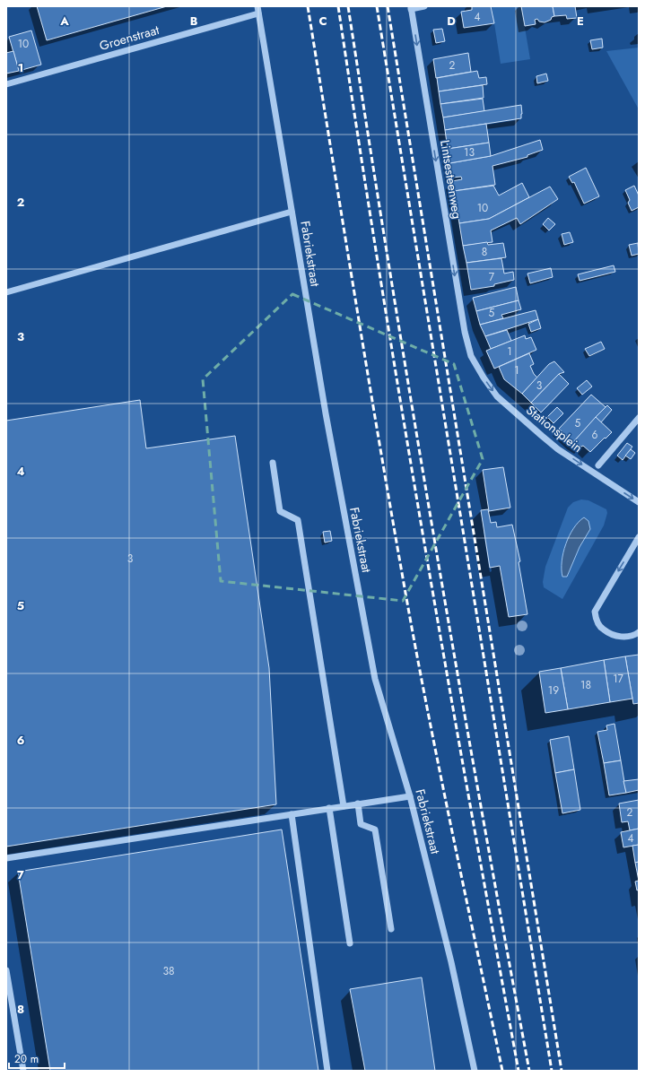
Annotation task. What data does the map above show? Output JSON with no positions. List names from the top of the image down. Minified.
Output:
{"streets":{"street":["Groenstraat","Lintsesteenweg","Fabriekstraat","Stationsplein"]},"crossings":[["Groenstraat","Fabriekstraat"],["Lintsesteenweg","Stationsplein"]],"one_way":["Lintsesteenweg","Stationsplein"],"house_numbers":["4","10","2","13","10","8","7","5","1","1","3","5","6","3","17","18","19","2","4","38"],"scale_bar":"20 m","grid":{"columns":["A","B","C","D","E"],"rows":["1","2","3","4","5","6","7","8"]}}
